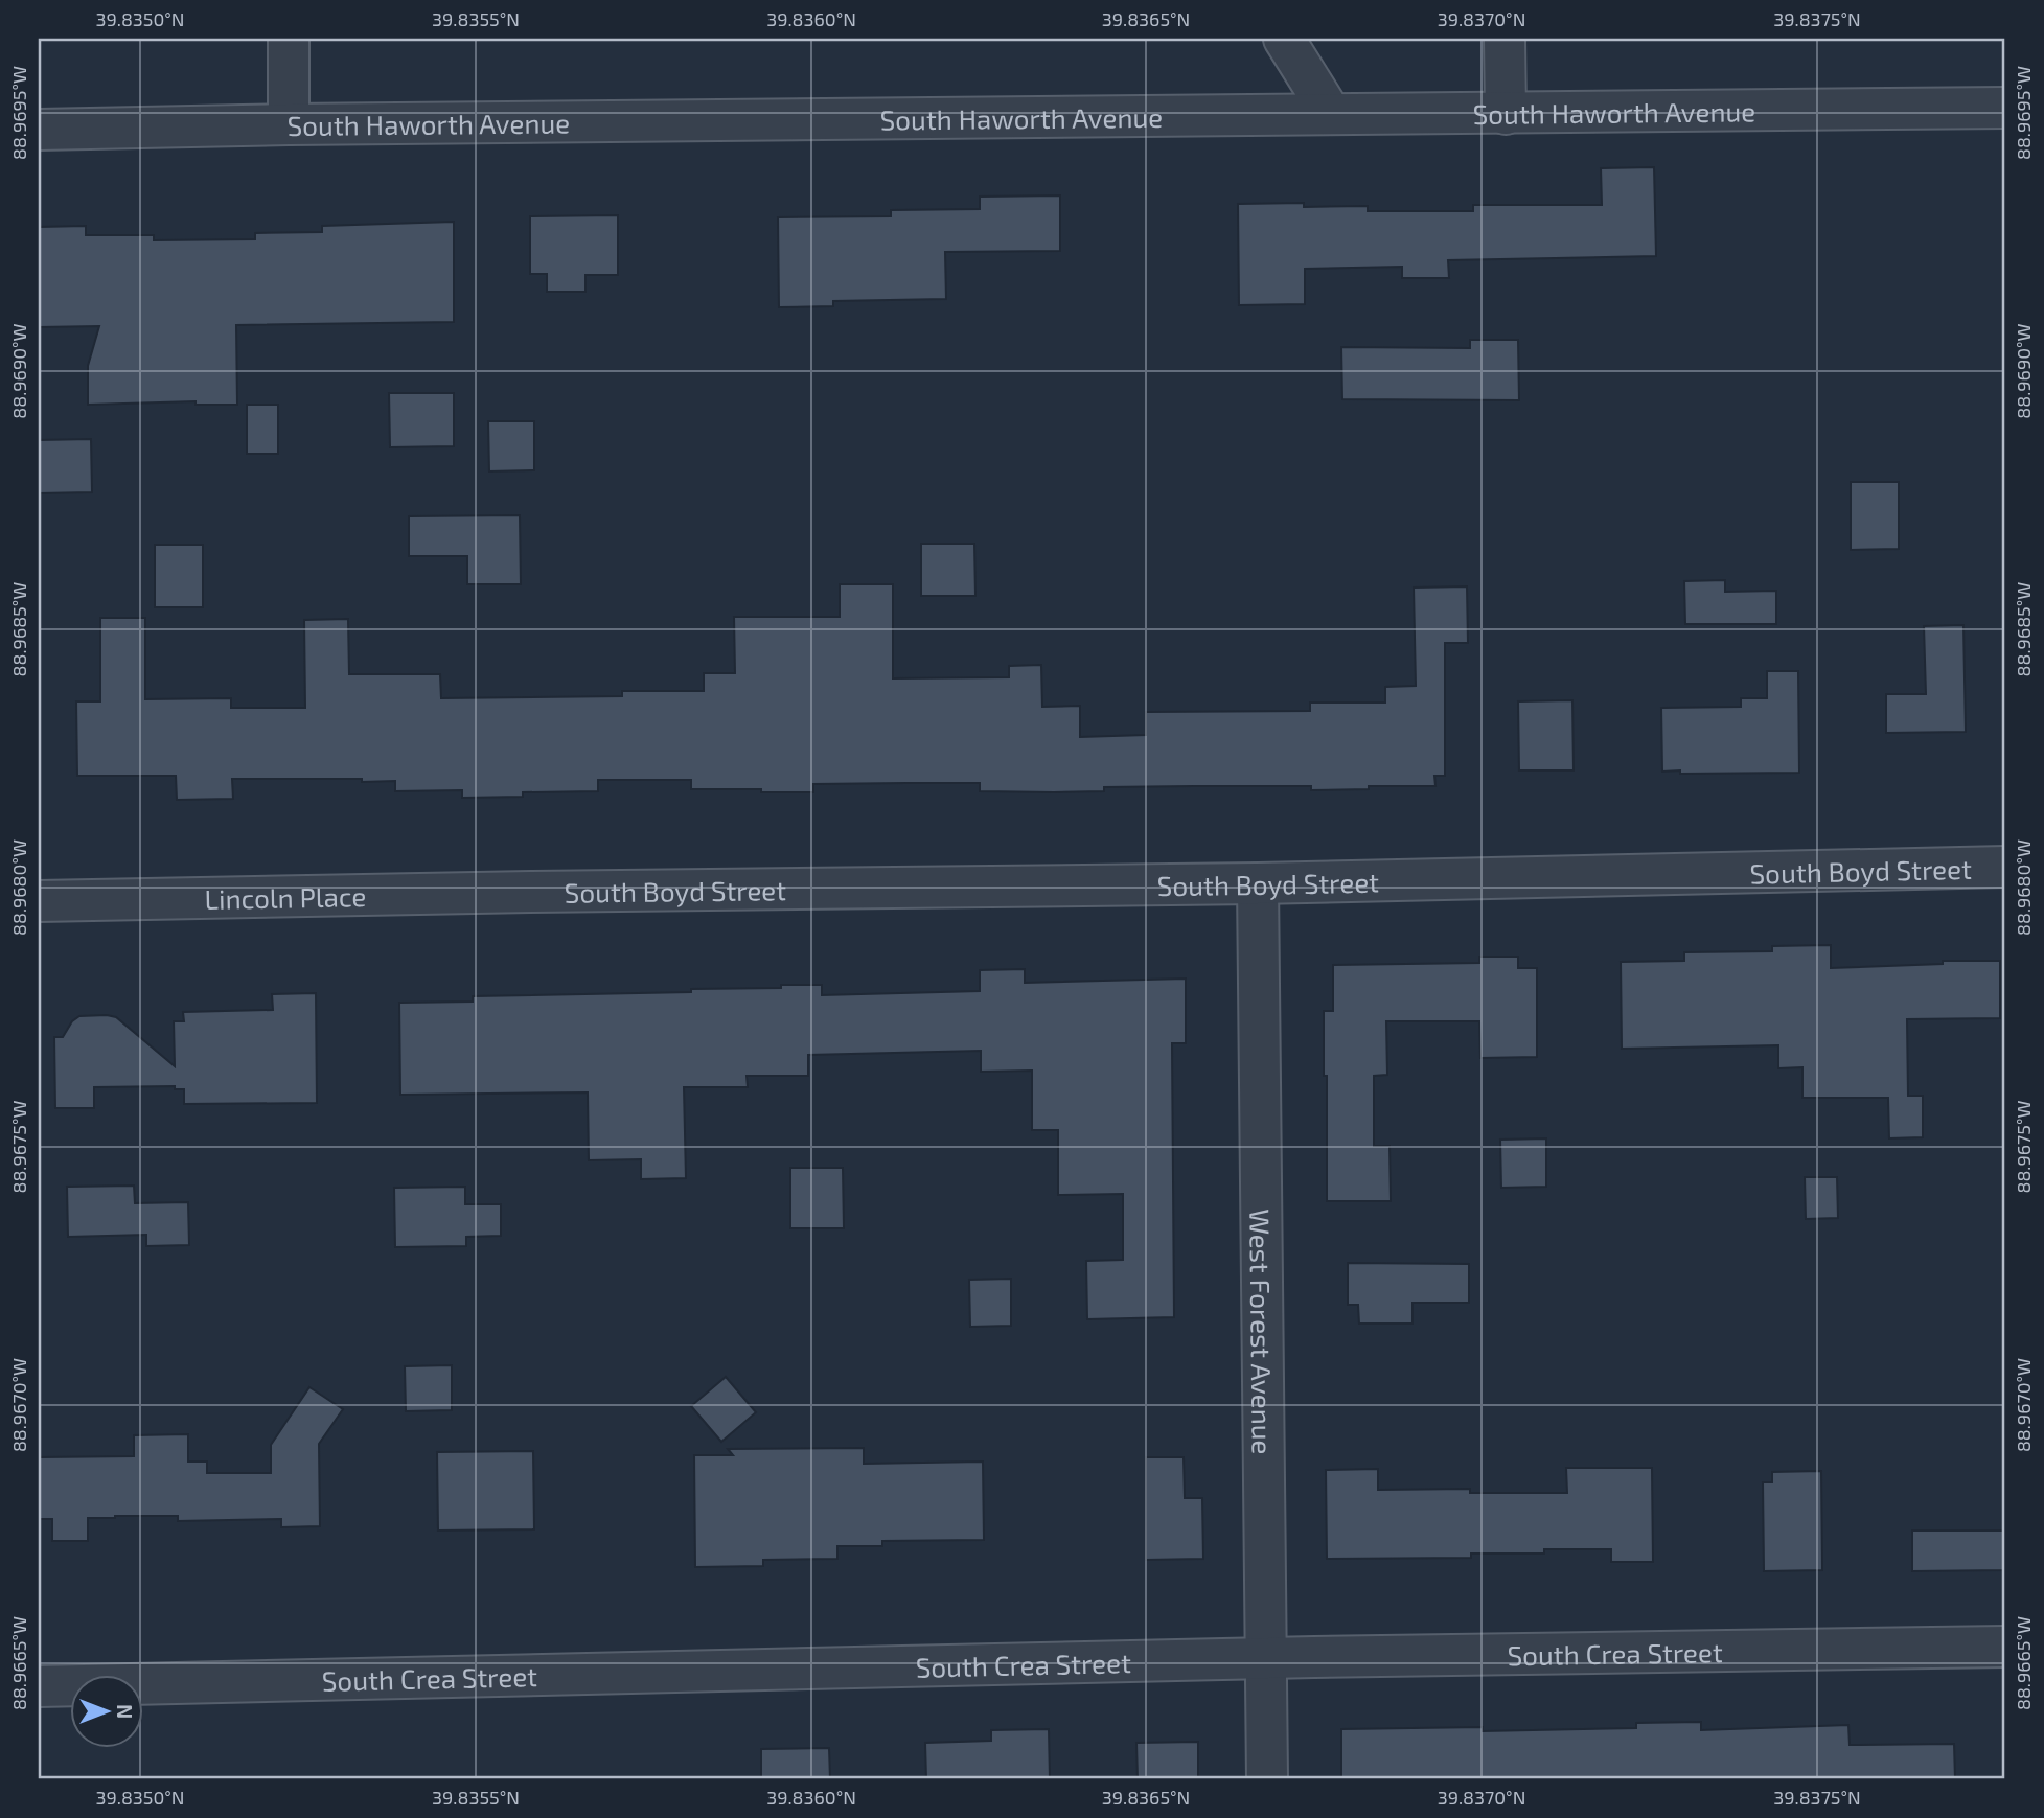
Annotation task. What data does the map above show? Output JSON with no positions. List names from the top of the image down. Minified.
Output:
{"streets":{"street":["South Haworth Avenue","South Boyd Street","Lincoln Place","West Forest Avenue","South Crea Street"]},"crossings":[["South Boyd Street","Lincoln Place"],["South Boyd Street","West Forest Avenue"],["West Forest Avenue","South Crea Street"]],"north":"right","coordinates":["39.8350°N","39.8355°N","39.8360°N","39.8365°N","39.8370°N","39.8375°N","88.9695°W","88.9690°W","88.9685°W","88.9680°W","88.9675°W","88.9670°W","88.9665°W"]}
